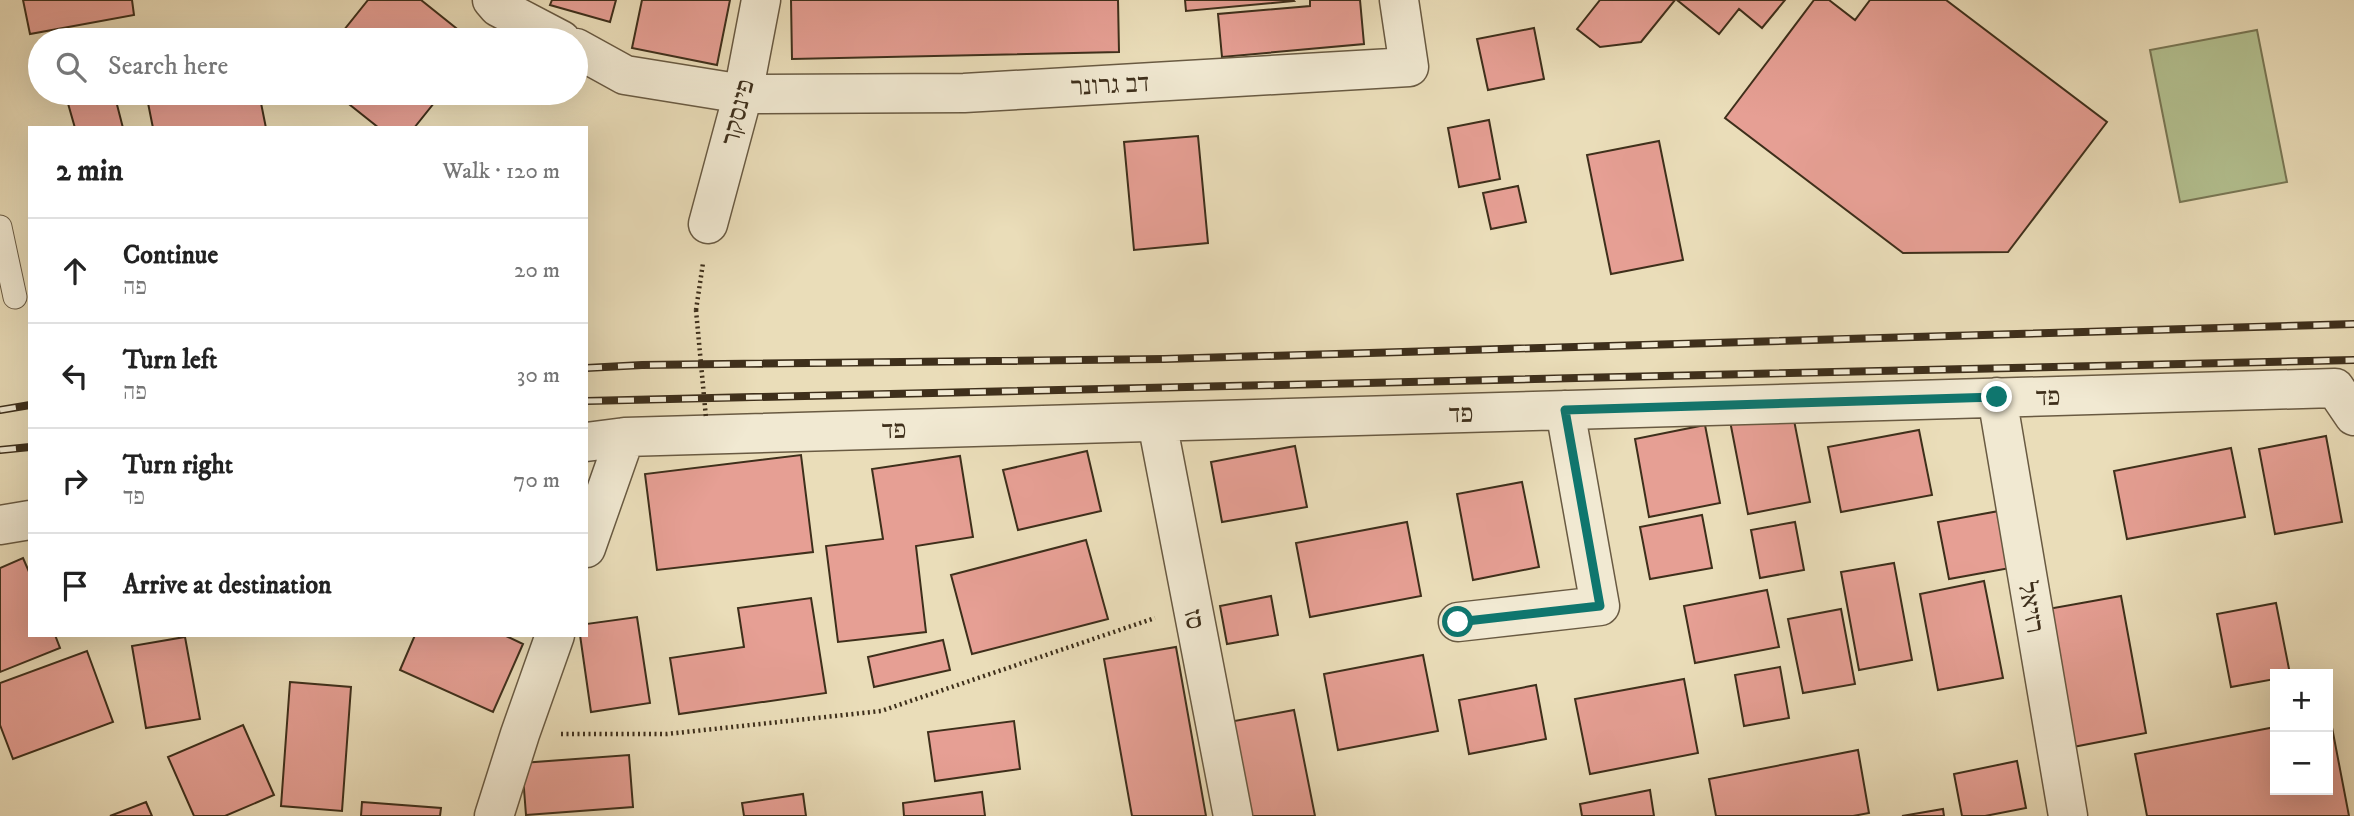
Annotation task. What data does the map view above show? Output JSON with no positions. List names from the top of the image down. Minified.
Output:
{"streets":{"street":["דב גרונר","פינסקר","פד","רזיאל","סז"]},"crossings":[["דב גרונר","פינסקר"],["פד","רזיאל"],["פד","סז"]],"page":{"search":"Search here","heading":["2 min","Walk · 120 m"],"list":[["Continue","פה","20 m"],["Turn left","פה","30 m"],["Turn right","פד","70 m"],"Arrive at destination"],"map_buttons":["+","−"]}}
